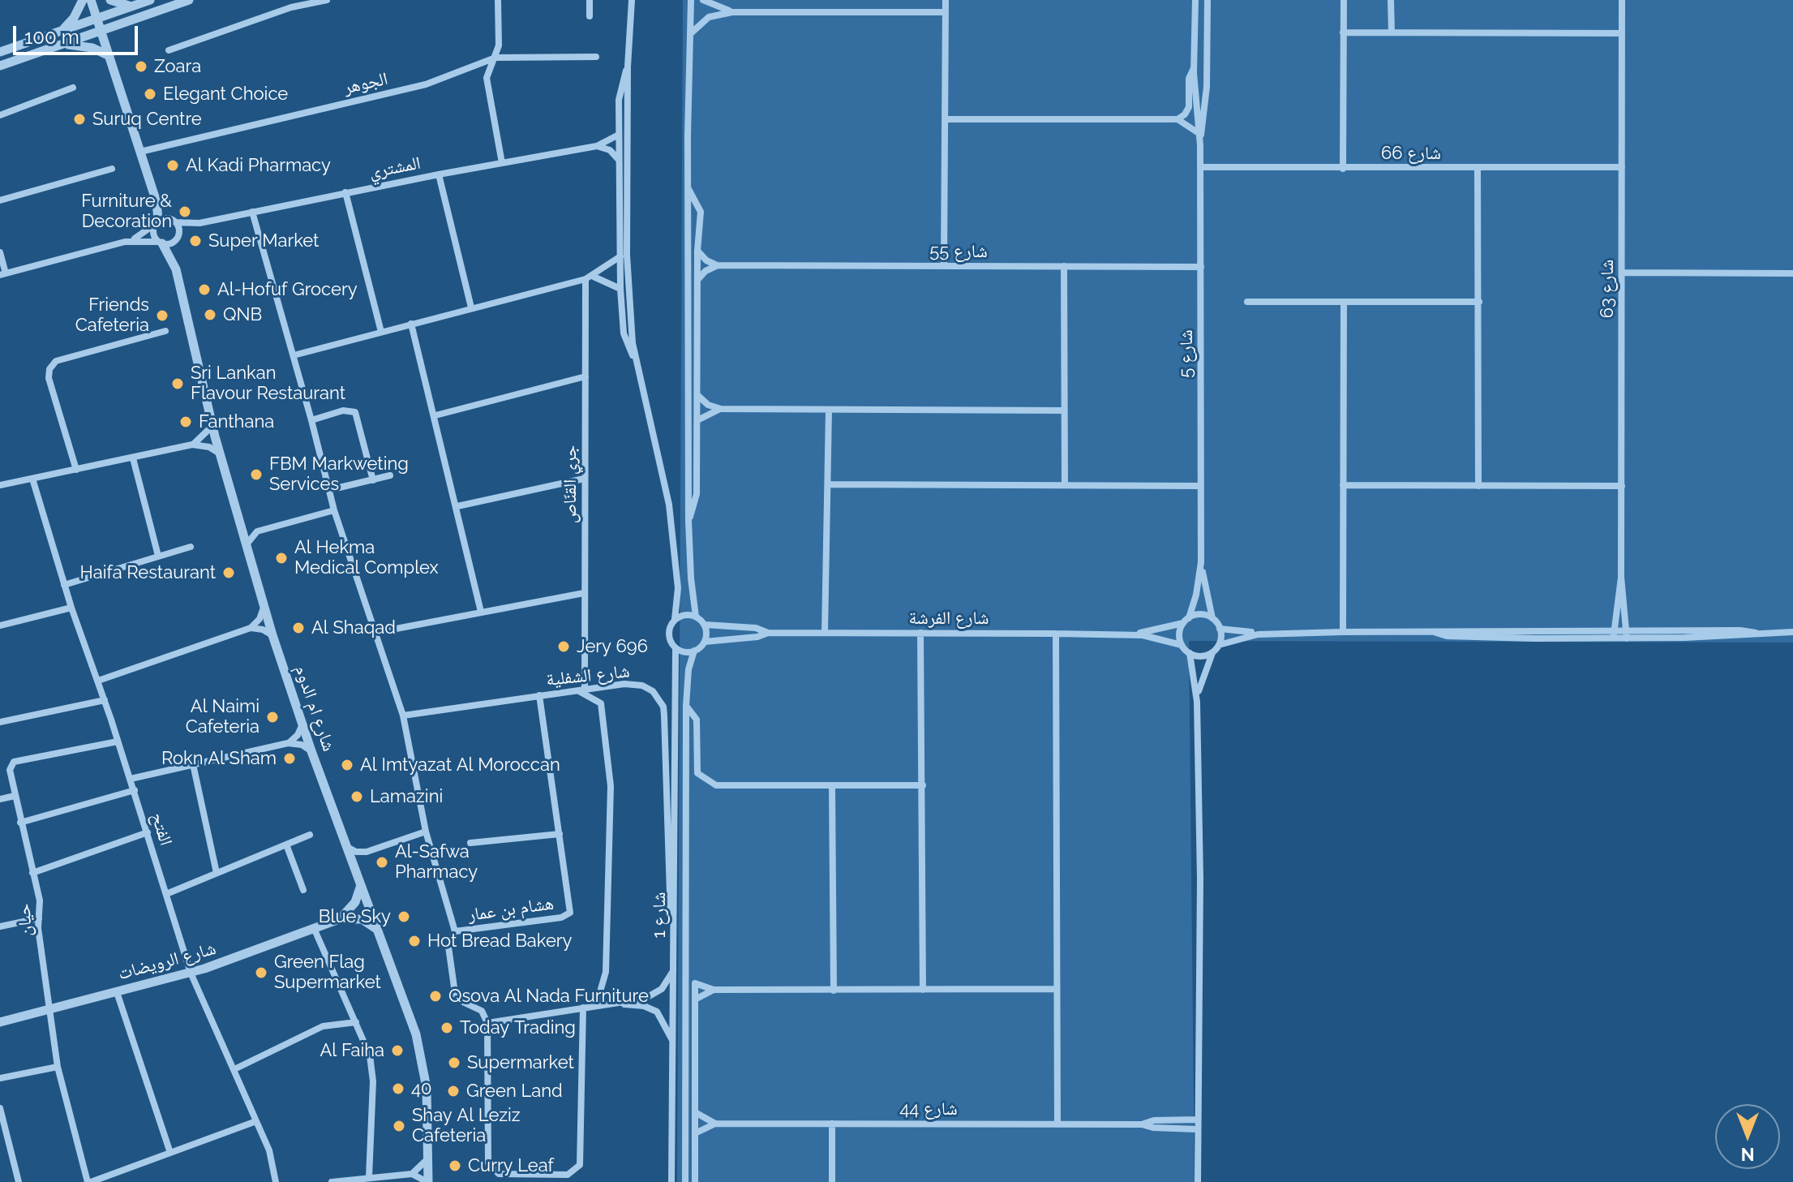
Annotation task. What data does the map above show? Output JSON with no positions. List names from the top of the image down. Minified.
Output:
{"streets":{"street":["الجوهر","شارع 66","المشتري","شارع 55","شارع 63","شارع 5","جري القنّاص","شارع الفرشة","شارع الشفلية","شارع ام الدوم","الفتح","هشام بن عمار","شارع 1","حيان","شارع الرويضات","شارع 44"]},"crossings":[["شارع 66","شارع 63"],["شارع 66","شارع 5"],["المشتري","شارع ام الدوم"],["المشتري","هشام بن عمار"],["شارع 55","شارع 5"],["شارع 5","شارع الفرشة"],["جري القنّاص","شارع الشفلية"],["شارع الفرشة","شارع 1"],["شارع الشفلية","هشام بن عمار"],["شارع الشفلية","شارع 1"],["الفتح","حيان"],["الفتح","شارع الرويضات"],["حيان","شارع الرويضات"]],"places":["Zoara","Elegant Choice","Suruq Centre","Al Kadi Pharmacy","Furniture & Decoration","Super Market","Al-Hofuf Grocery","QNB","Friends Cafeteria","Sri Lankan Flavour Restaurant","Fanthana","FBM Markweting Services","Al Hekma Medical Complex","Haifa Restaurant","Al Shaqad","Jery 696","Al Naimi Cafeteria","Rokn Al Sham","Al Imtyazat Al Moroccan","Lamazini","Al-Safwa Pharmacy","Blue Sky","Hot Bread Bakery","Green Flag Supermarket","Qsova Al Nada Furniture","Today Trading","Al Faiha","Supermarket","40","Green Land","Shay Al Leziz Cafeteria","Curry Leaf"],"scale_bar":"100 m","north":"bottom"}
